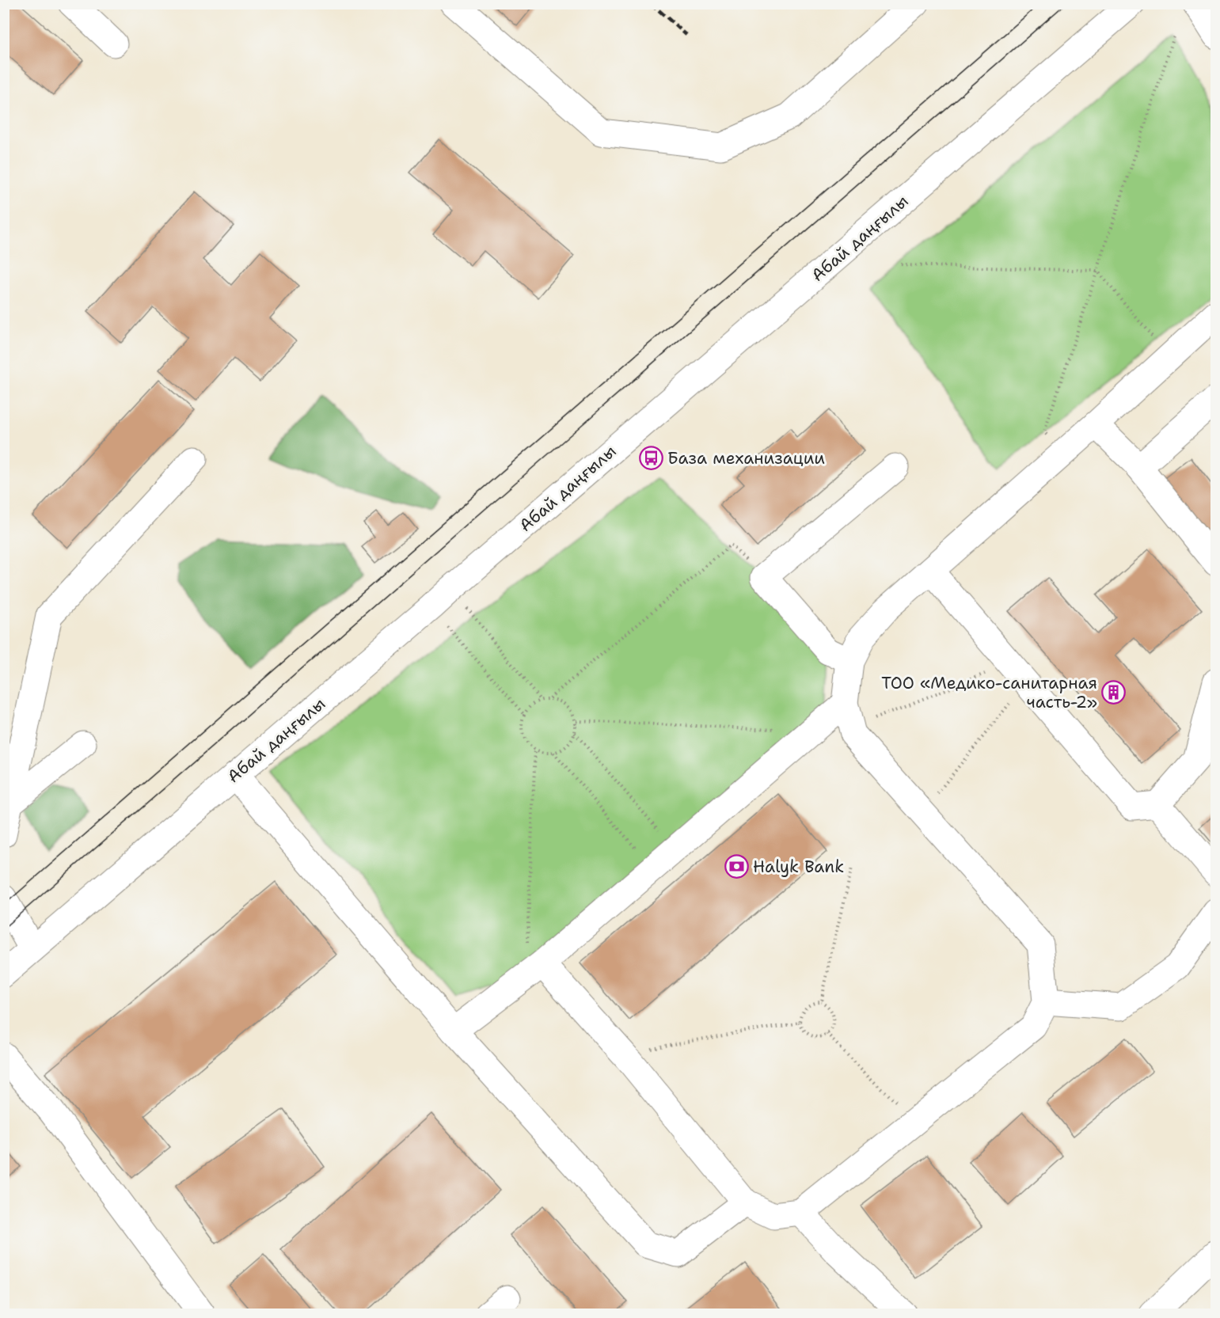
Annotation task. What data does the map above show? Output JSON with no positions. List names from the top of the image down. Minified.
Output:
{"streets":{"main road":["Абай даңғылы"]},"places":{"bus stop":["База механизации"],"building":["ТОО «Медико-санитарная часть-2»"],"bank":["Halyk Bank"]}}
